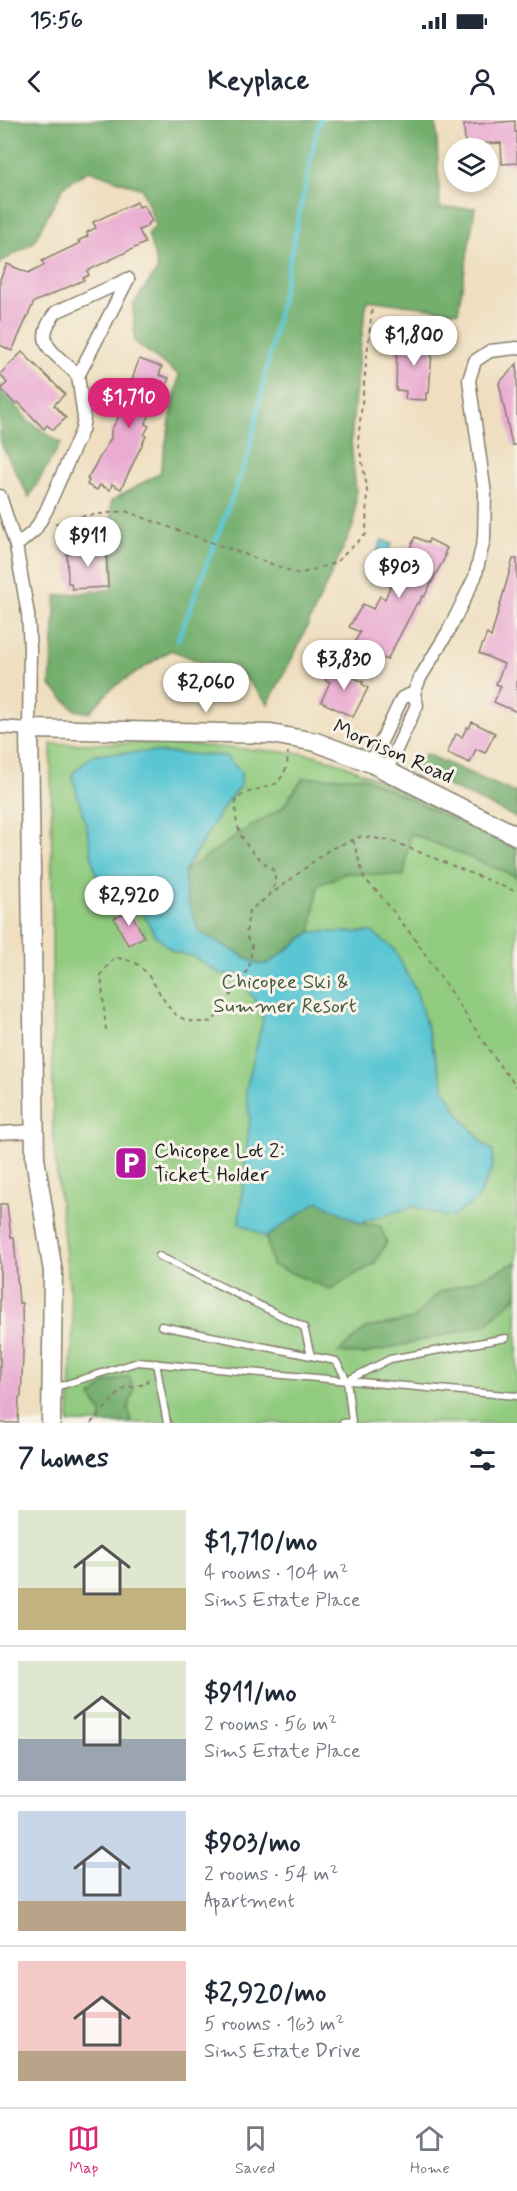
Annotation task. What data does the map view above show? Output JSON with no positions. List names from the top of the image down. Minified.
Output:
{"streets":{"street":["Morrison Road"]},"parks":["Chicopee Ski & Summer Resort"],"places":{"parking":["Chicopee Lot 2: Ticket Holder"]},"page":{"status":"15:56","header":"Keyplace","price":["$1,800","$1,710","$911","$903","$3,830","$2,060","$2,920"],"heading":"7 homes","list":[{"name":"$1,710/mo","note":"4 rooms · 104 m² · Sims Estate Place"},{"name":"$911/mo","note":"2 rooms · 56 m² · Sims Estate Place"},{"name":"$903/mo","note":"2 rooms · 54 m² · Apartment"},{"name":"$2,920/mo","note":"5 rooms · 163 m² · Sims Estate Drive"}],"tabs":["Map","Saved","Home"]}}
